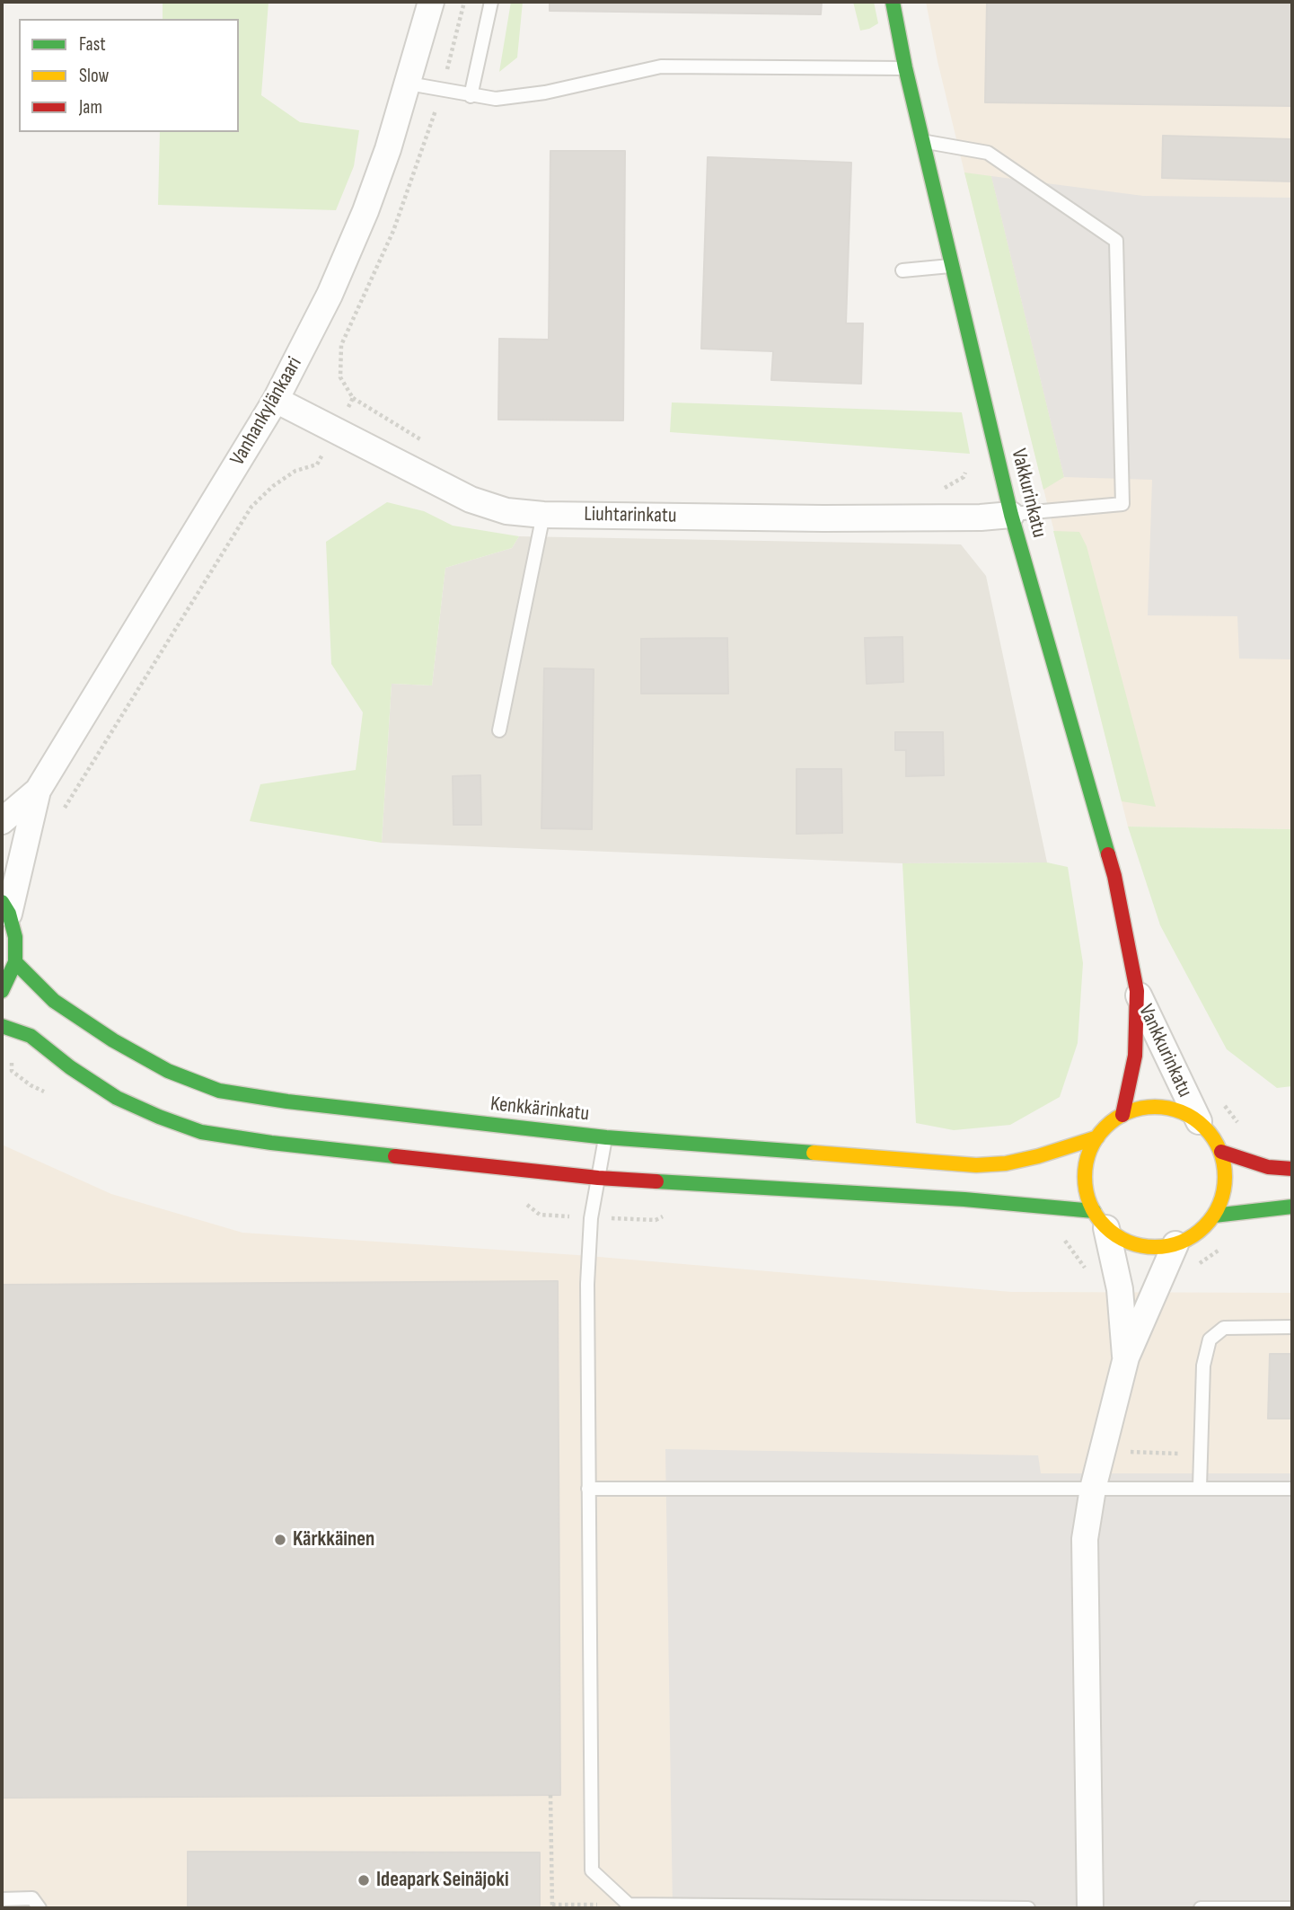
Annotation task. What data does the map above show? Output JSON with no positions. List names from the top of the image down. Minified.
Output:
{"streets":{"street":["Vanhankylänkaari","Vakkurinkatu","Liuhtarinkatu","Vankkurinkatu","Kenkkärinkatu"]},"crossings":[["Vanhankylänkaari","Liuhtarinkatu"],["Vakkurinkatu","Liuhtarinkatu"],["Vakkurinkatu","Vankkurinkatu"],["Vankkurinkatu","Kenkkärinkatu"]],"places":["Kärkkäinen","Ideapark Seinäjoki"],"legend":["Fast","Slow","Jam"]}
